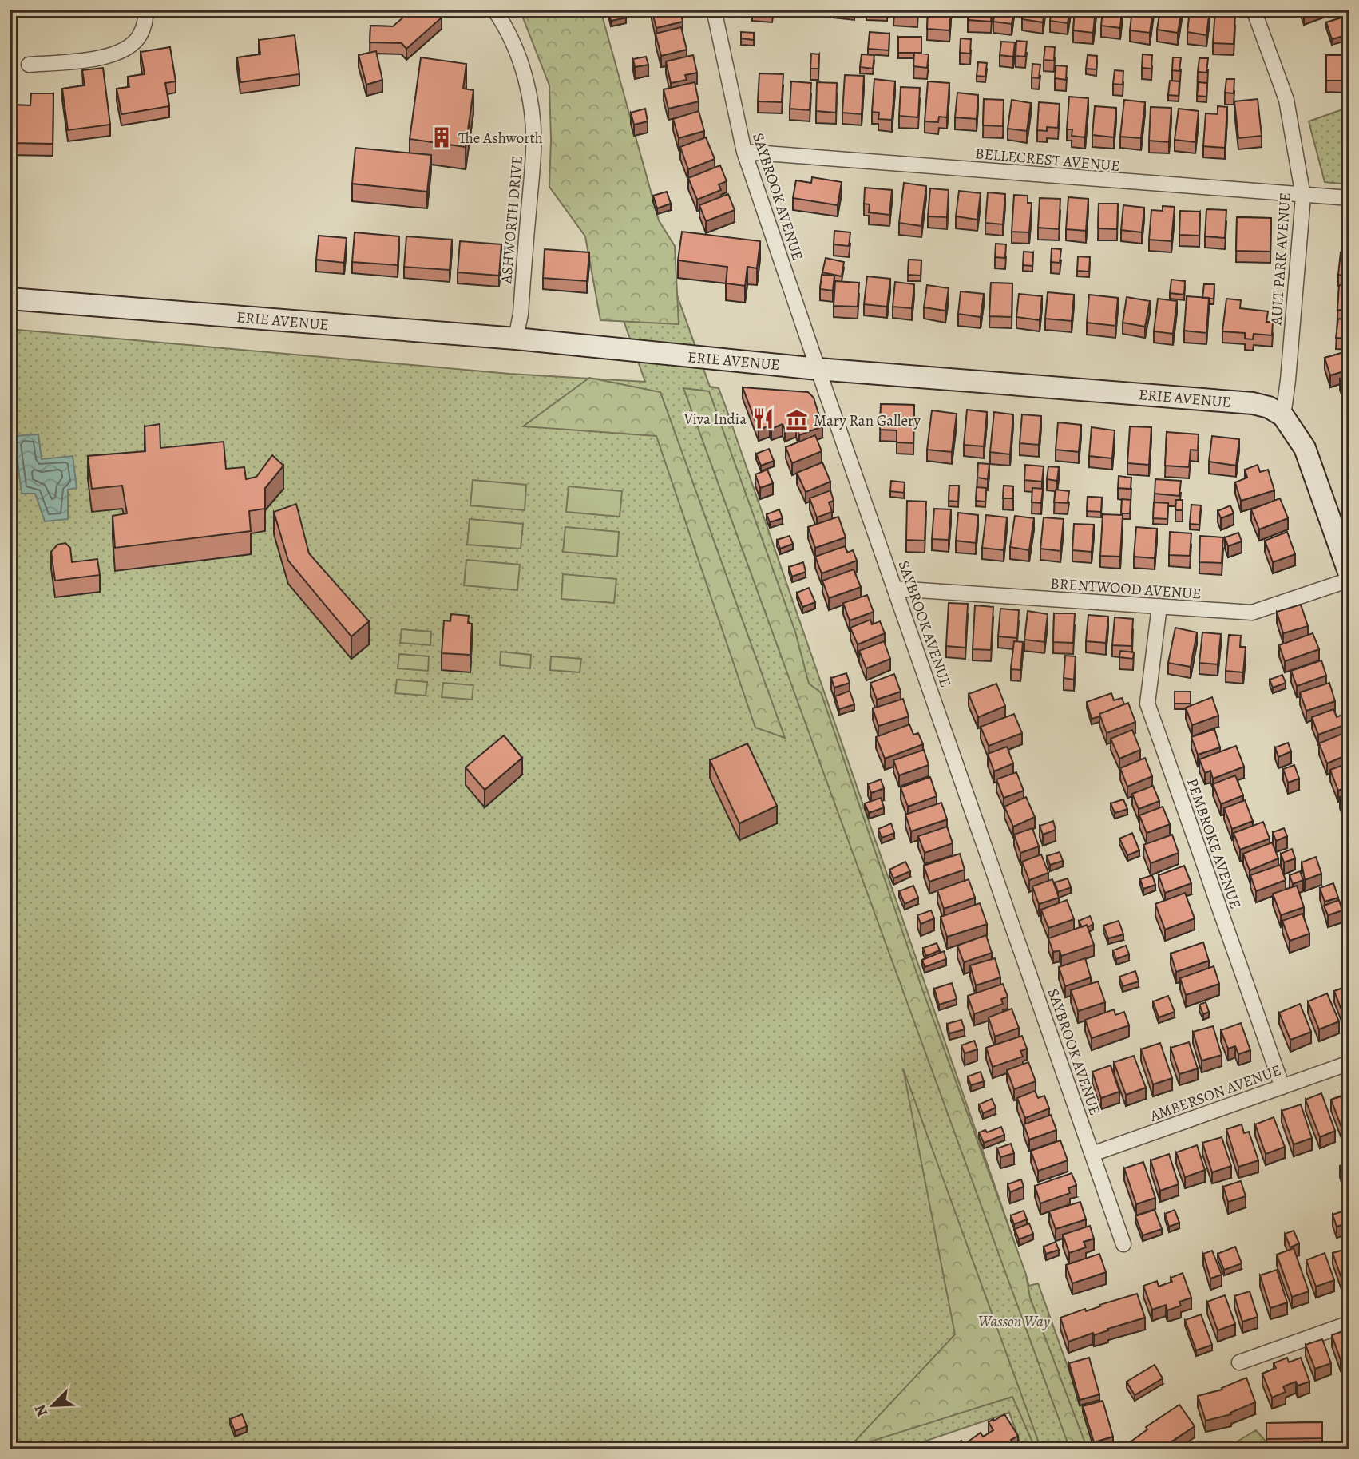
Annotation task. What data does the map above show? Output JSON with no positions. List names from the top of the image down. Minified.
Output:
{"streets":{"street":["BELLECREST AVENUE","SAYBROOK AVENUE","ASHWORTH DRIVE","AULT PARK AVENUE","ERIE AVENUE","BRENTWOOD AVENUE","PEMBROKE AVENUE","AMBERSON AVENUE"]},"crossings":[["BELLECREST AVENUE","SAYBROOK AVENUE"],["BELLECREST AVENUE","AULT PARK AVENUE"],["SAYBROOK AVENUE","ERIE AVENUE"],["SAYBROOK AVENUE","BRENTWOOD AVENUE"],["SAYBROOK AVENUE","AMBERSON AVENUE"],["ASHWORTH DRIVE","ERIE AVENUE"],["AULT PARK AVENUE","ERIE AVENUE"],["BRENTWOOD AVENUE","PEMBROKE AVENUE"],["PEMBROKE AVENUE","AMBERSON AVENUE"]],"parks":["Wasson Way"],"places":{"building":["The Ashworth"],"restaurant":["Viva India"],"museum":["Mary Ran Gallery"]},"north":"bottom left"}
